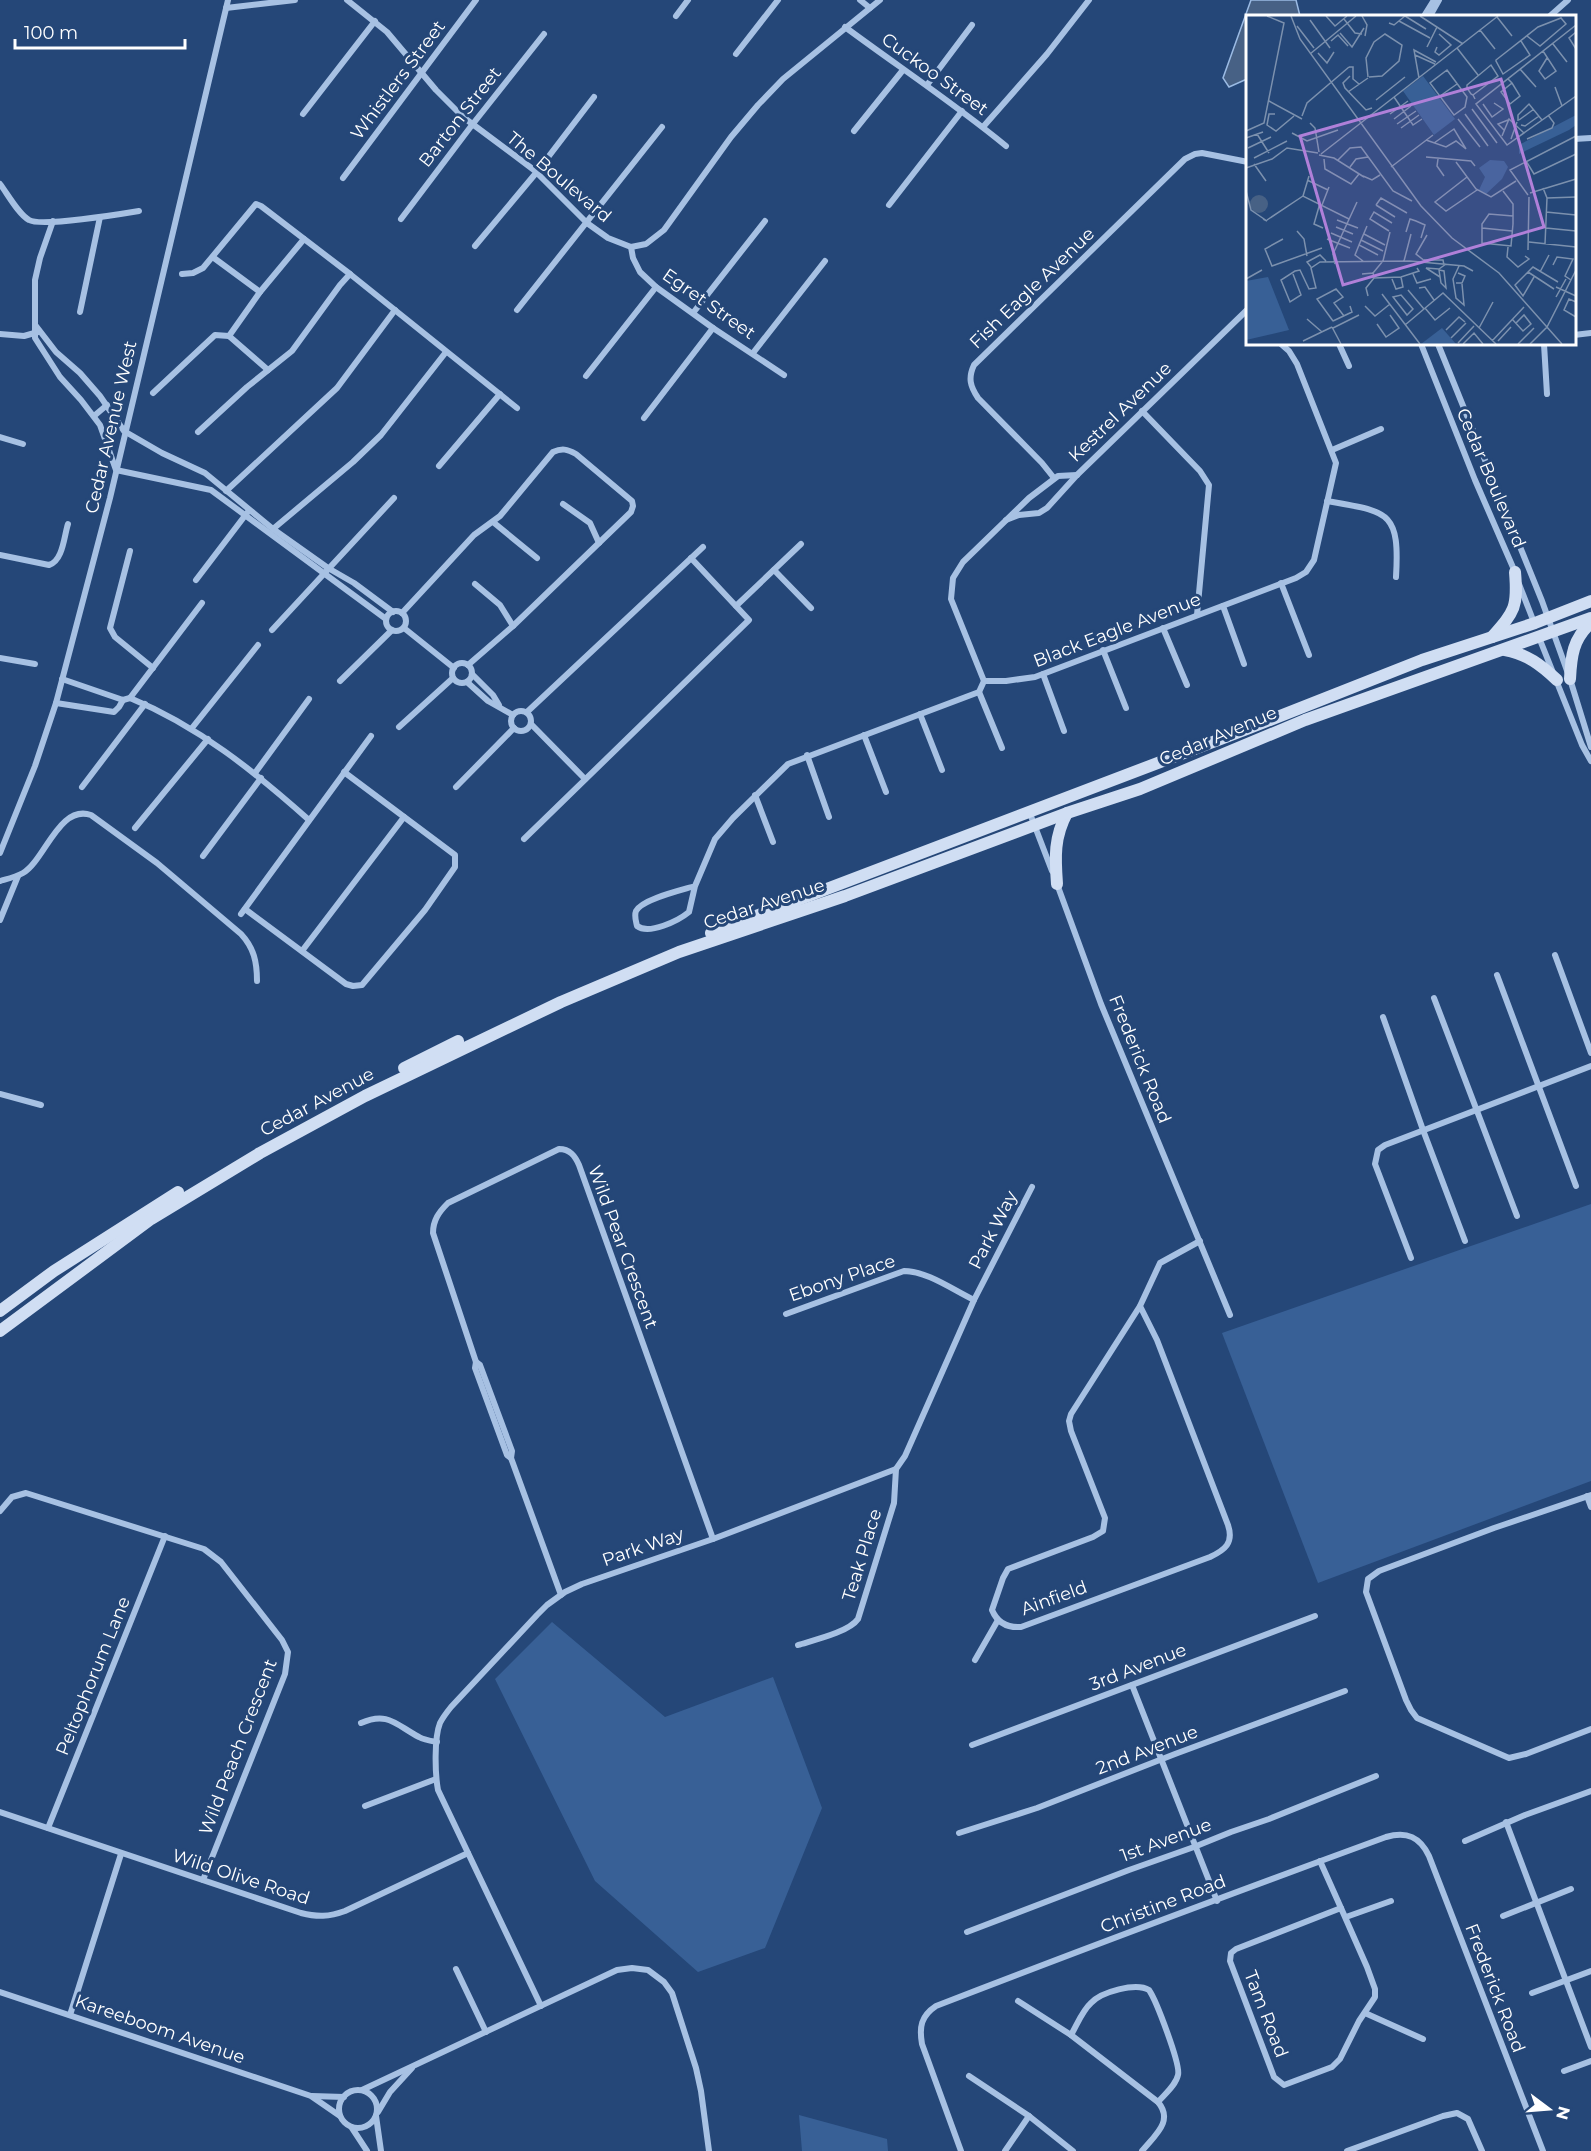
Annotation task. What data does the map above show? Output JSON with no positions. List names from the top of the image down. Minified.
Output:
{"streets":{"main road":["Cedar Avenue"],"street":["Cuckoo Street","Whistlers Street","Barton Street","The Boulevard","Fish Eagle Avenue","Egret Street","Kestrel Avenue","Cedar Avenue West","Cedar Boulevard","Black Eagle Avenue","Frederick Road","Park Way","Wild Pear Crescent","Ebony Place","Teak Place","Ainfield","3rd Avenue","Peltophorum Lane","Wild Peach Crescent","2nd Avenue","1st Avenue","Wild Olive Road","Christine Road","Tam Road","Kareeboom Avenue"]},"crossings":[["Whistlers Street","The Boulevard"],["Barton Street","The Boulevard"],["The Boulevard","Egret Street"],["Fish Eagle Avenue","Kestrel Avenue"],["Kestrel Avenue","Black Eagle Avenue"],["Cedar Boulevard","Cedar Avenue"],["Cedar Avenue","Frederick Road"],["Frederick Road","Ainfield"],["Frederick Road","Christine Road"],["Park Way","Wild Pear Crescent"],["Park Way","Ebony Place"],["Park Way","Teak Place"],["Park Way","Wild Olive Road"],["Peltophorum Lane","Wild Peach Crescent"],["Peltophorum Lane","Wild Olive Road"],["Wild Peach Crescent","Wild Olive Road"],["Christine Road","Tam Road"]],"scale_bar":"100 m","north":"right"}
